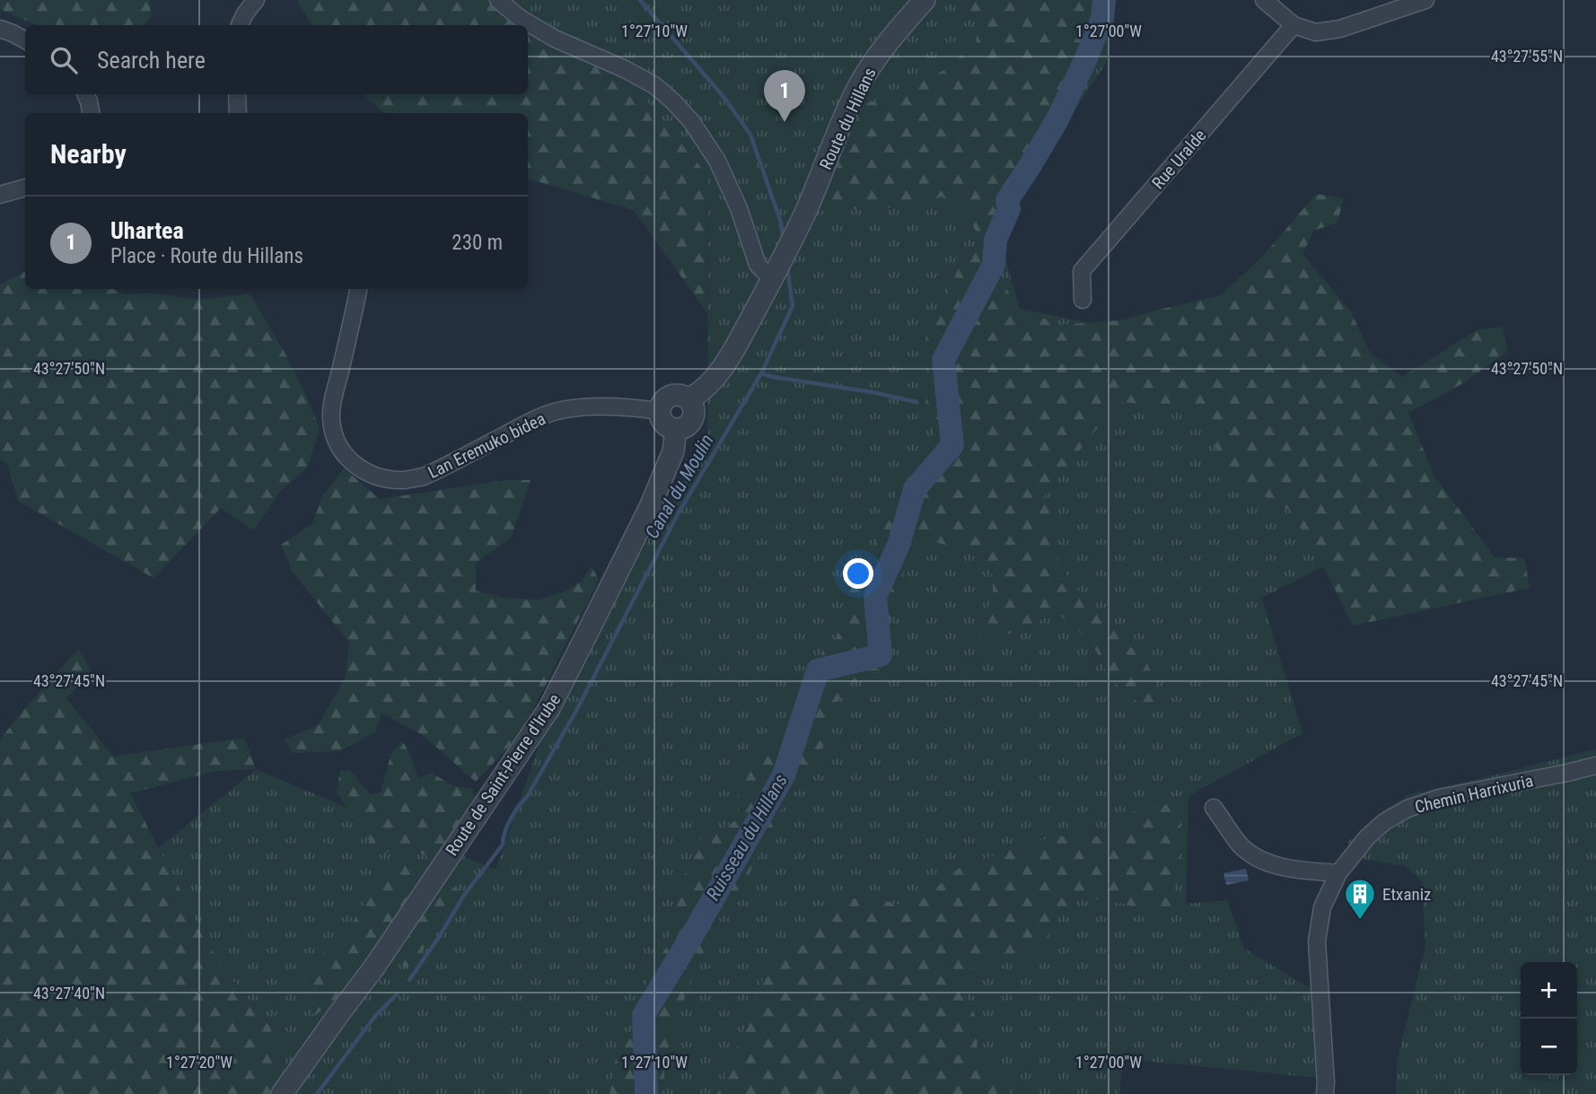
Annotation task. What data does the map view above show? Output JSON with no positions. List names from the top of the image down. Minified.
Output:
{"streets":{"street":["Route du Hillans","Rue Uralde","Lan Eremuko bidea","Route de Saint-Pierre d'Irube","Chemin Harrixuria"]},"crossings":[["Lan Eremuko bidea","Route de Saint-Pierre d'Irube"]],"water":["Canal du Moulin","Ruisseau du Hillans"],"places":{"building":["Etxaniz"]},"page":{"search":"Search here","pins":"1","heading":"Nearby","list":[{"mark":"1","name":"Uhartea","note":"Place · Route du Hillans","value":"230 m"}],"map_buttons":["+","−"]},"coordinates":["1°27'10\"W","1°27'00\"W","43°27'55\"N","43°27'50\"N","43°27'45\"N","43°27'40\"N","1°27'20\"W"]}
